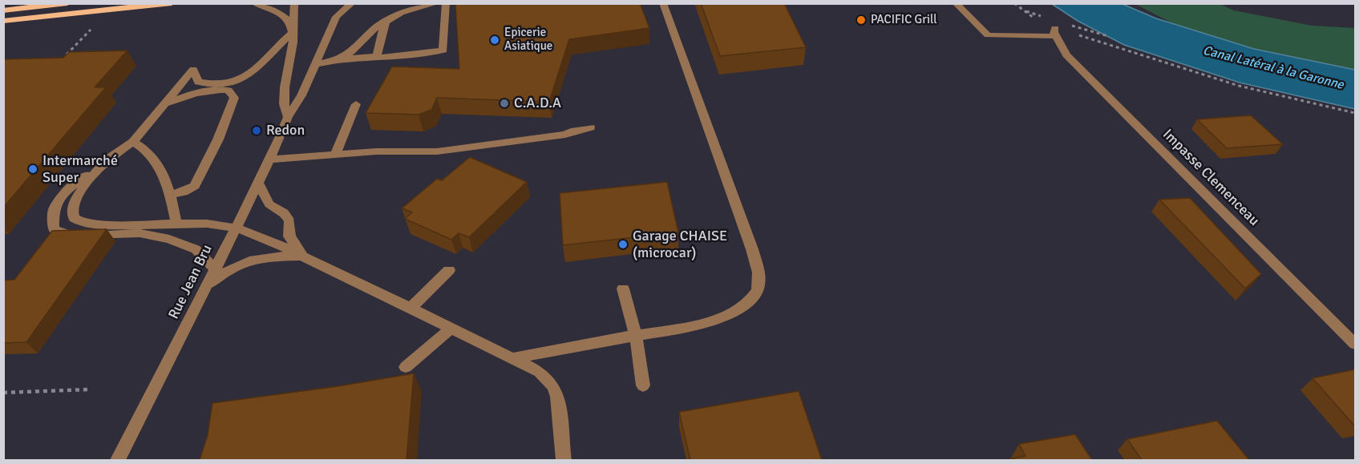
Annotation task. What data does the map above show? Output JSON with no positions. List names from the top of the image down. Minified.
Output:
{"streets":{"street":["Impasse Clemenceau","Rue Jean Bru"]},"water":["Canal Latéral à la Garonne"],"places":["PACIFIC Grill","Epicerie Asiatique","C.A.D.A","Redon","Intermarché Super","Garage CHAISE (microcar)"]}
